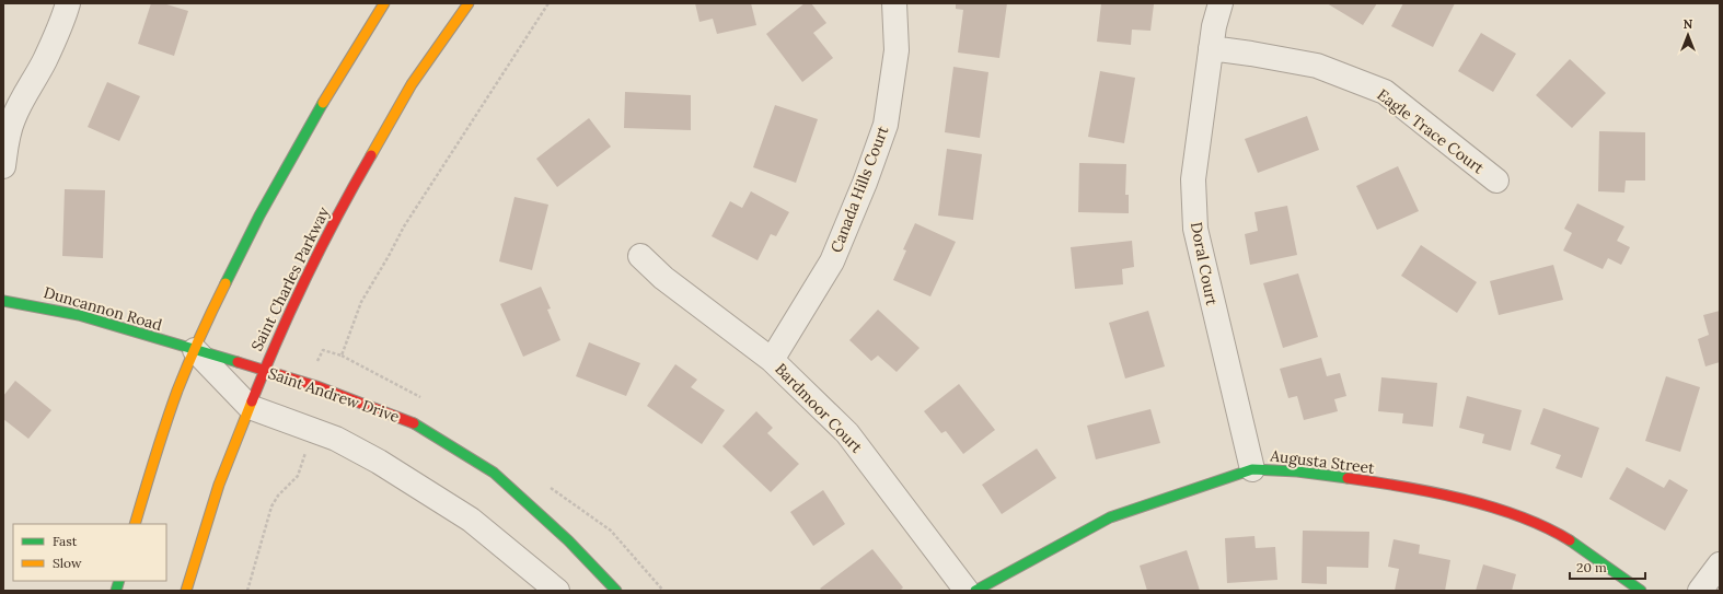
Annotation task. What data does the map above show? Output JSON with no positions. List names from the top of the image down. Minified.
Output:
{"streets":{"street":["Eagle Trace Court","Canada Hills Court","Doral Court","Saint Charles Parkway","Duncannon Road","Saint Andrew Drive","Bardmoor Court","Augusta Street"]},"crossings":[["Eagle Trace Court","Doral Court"],["Canada Hills Court","Bardmoor Court"],["Doral Court","Augusta Street"],["Saint Charles Parkway","Saint Andrew Drive"],["Duncannon Road","Saint Andrew Drive"]],"legend":["Fast","Slow"],"scale_bar":"20 m","north":"top"}
